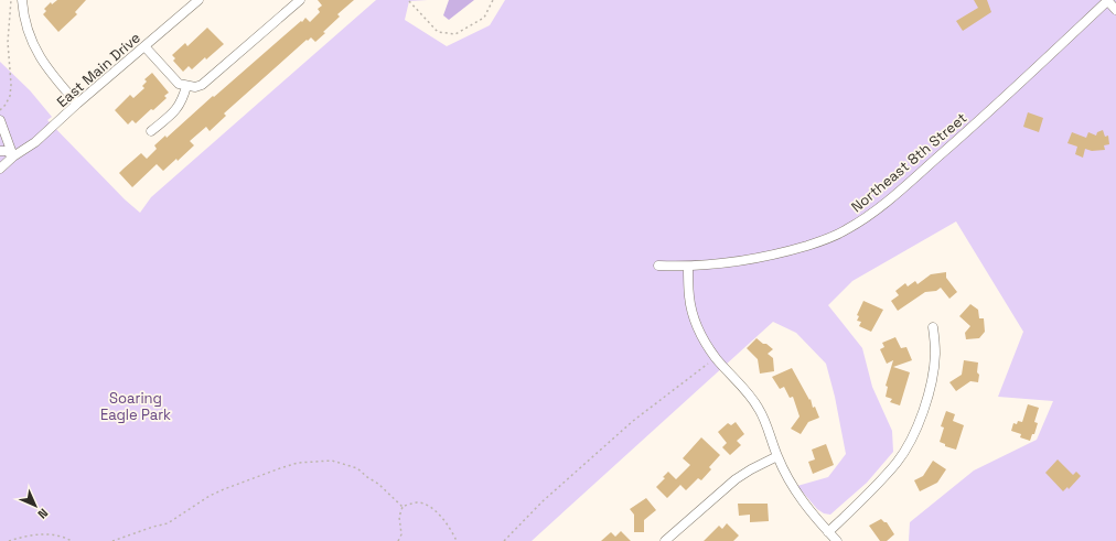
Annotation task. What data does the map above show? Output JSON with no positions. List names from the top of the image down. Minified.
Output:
{"streets":{"street":["East Main Drive","Northeast 8th Street"]},"parks":["Soaring Eagle Park"],"north":"bottom right"}
